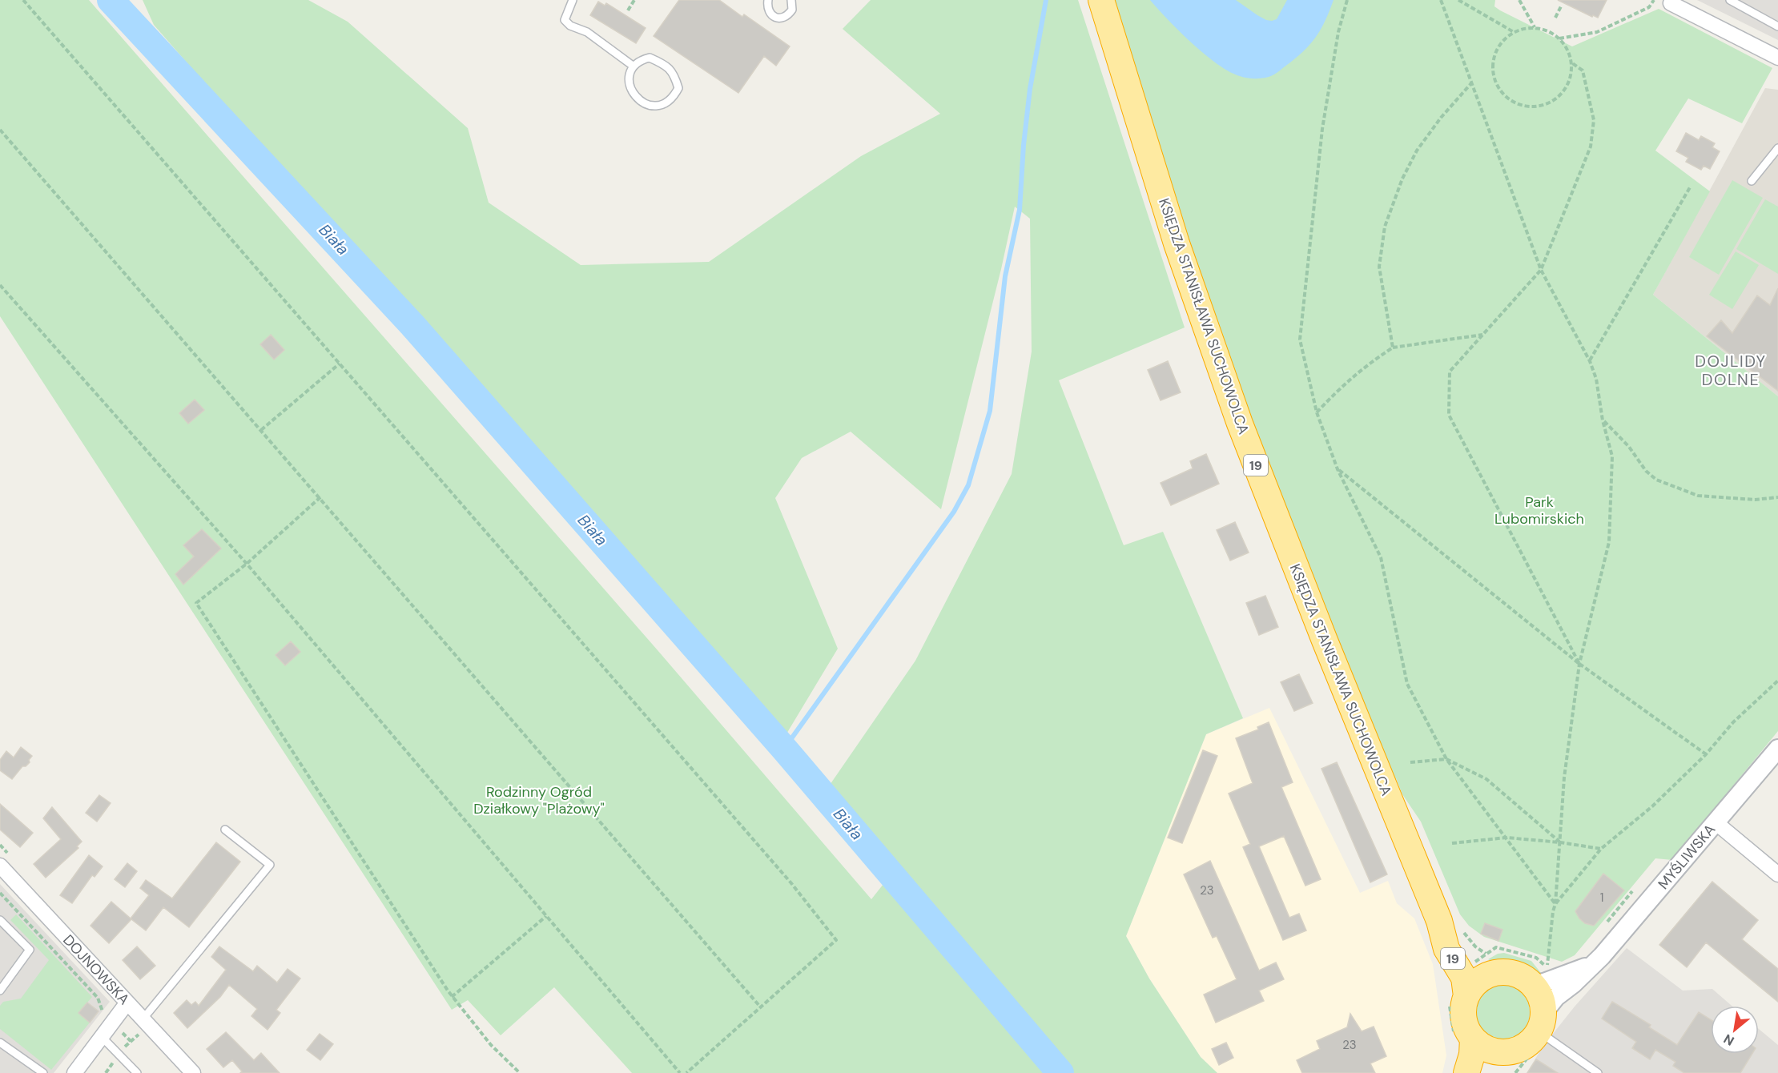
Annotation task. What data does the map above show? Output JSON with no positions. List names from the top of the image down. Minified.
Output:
{"streets":{"highway":["KSIĘDZA STANISŁAWA SUCHOWOLCA","19"],"street":["MYŚLIWSKA","DOJNOWSKA"]},"crossings":[["KSIĘDZA STANISŁAWA SUCHOWOLCA","19"],["KSIĘDZA STANISŁAWA SUCHOWOLCA","MYŚLIWSKA"],["19","MYŚLIWSKA"]],"districts":["DOJLIDY DOLNE"],"water":["Biała"],"parks":["Park Lubomirskich","Rodzinny Ogród Działkowy \"Plażowy\""],"house_numbers":["23","1","23"],"north":"bottom left"}
